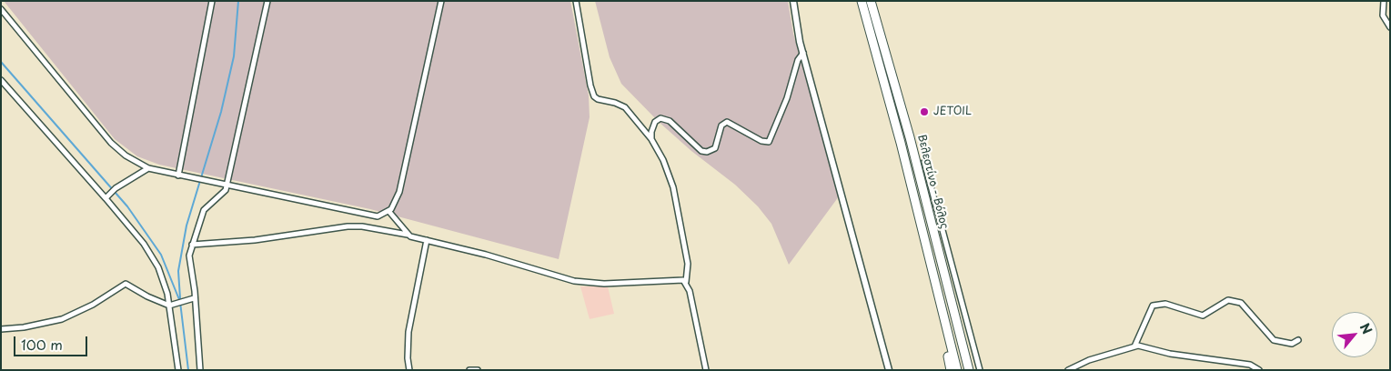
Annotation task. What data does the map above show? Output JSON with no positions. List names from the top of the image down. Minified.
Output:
{"streets":{"highway":["Βελεστίνο - Βόλος"]},"places":["JETOIL"],"scale_bar":"100 m","north":"top right"}
